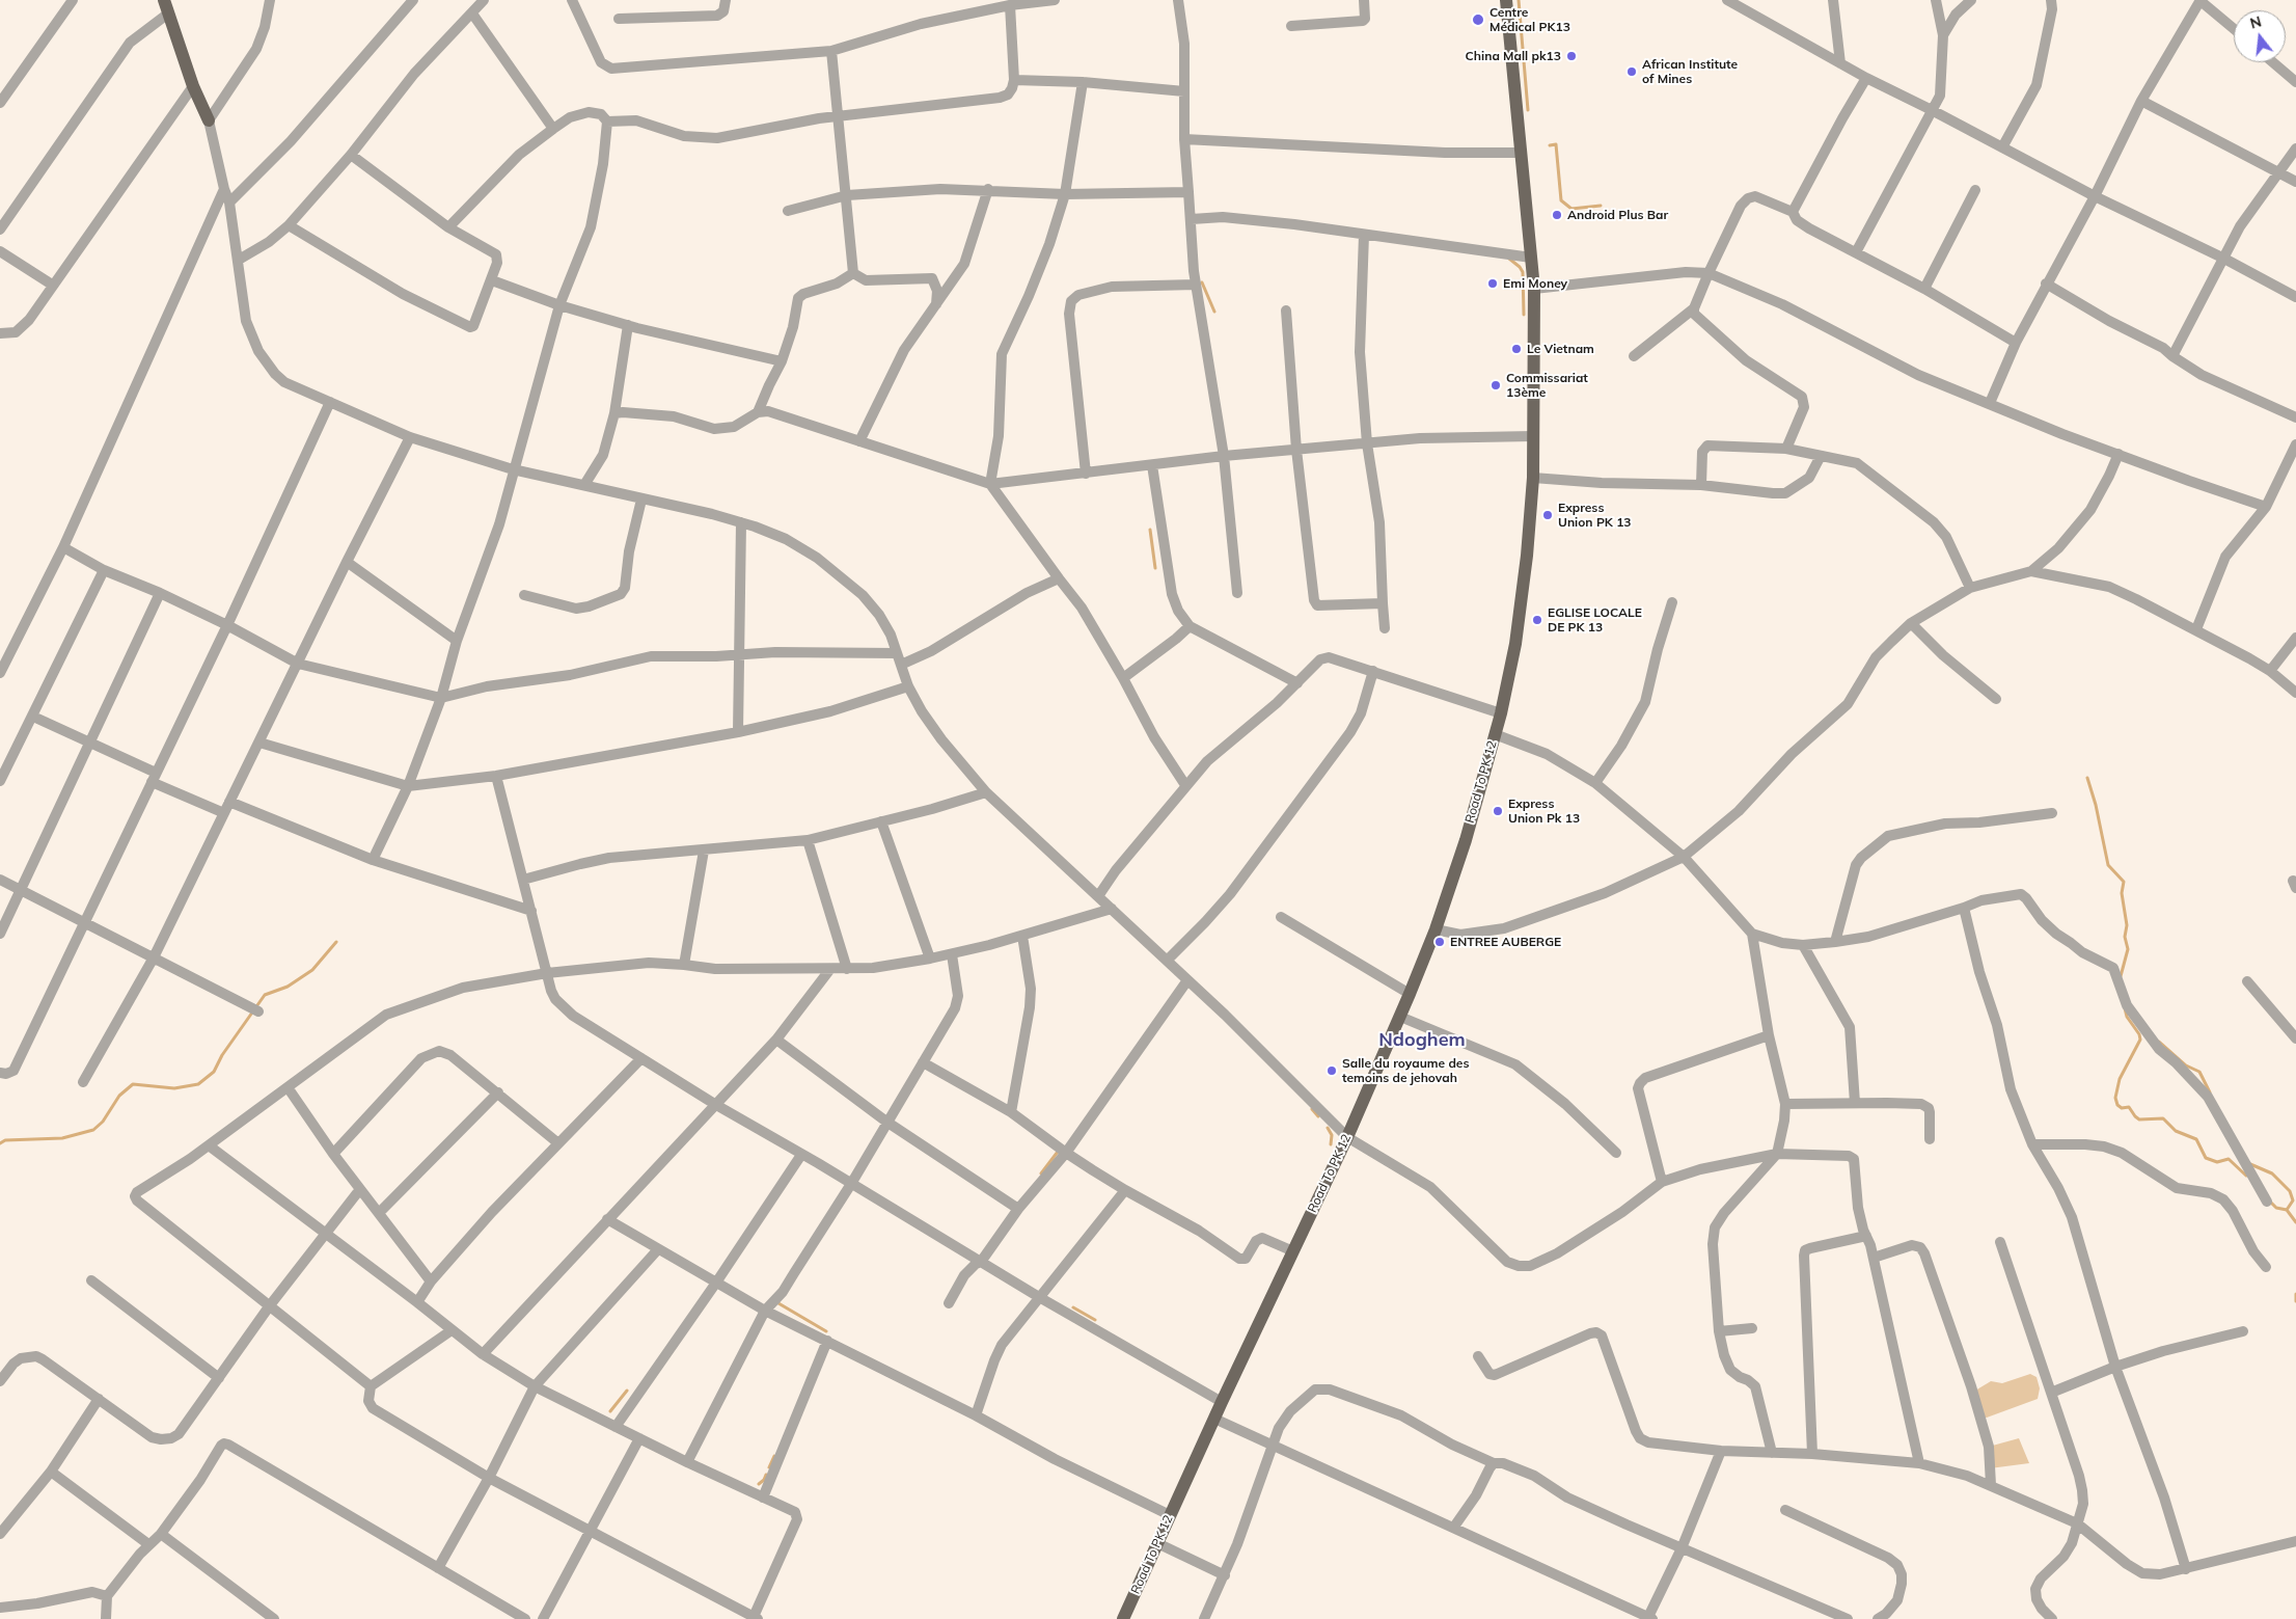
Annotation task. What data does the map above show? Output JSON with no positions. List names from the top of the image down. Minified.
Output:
{"streets":{"main road":["Road To PK 12"]},"districts":["Ndoghem"],"places":["Centre Médical PK13","China Mall pk13","African Institute of Mines","Android Plus Bar","Emi Money","Le Vietnam","Commissariat 13ème","Express Union PK 13","EGLISE LOCALE DE PK 13","Express Union Pk 13","ENTREE AUBERGE","Salle du royaume des temoins de jehovah"],"north":"top"}
